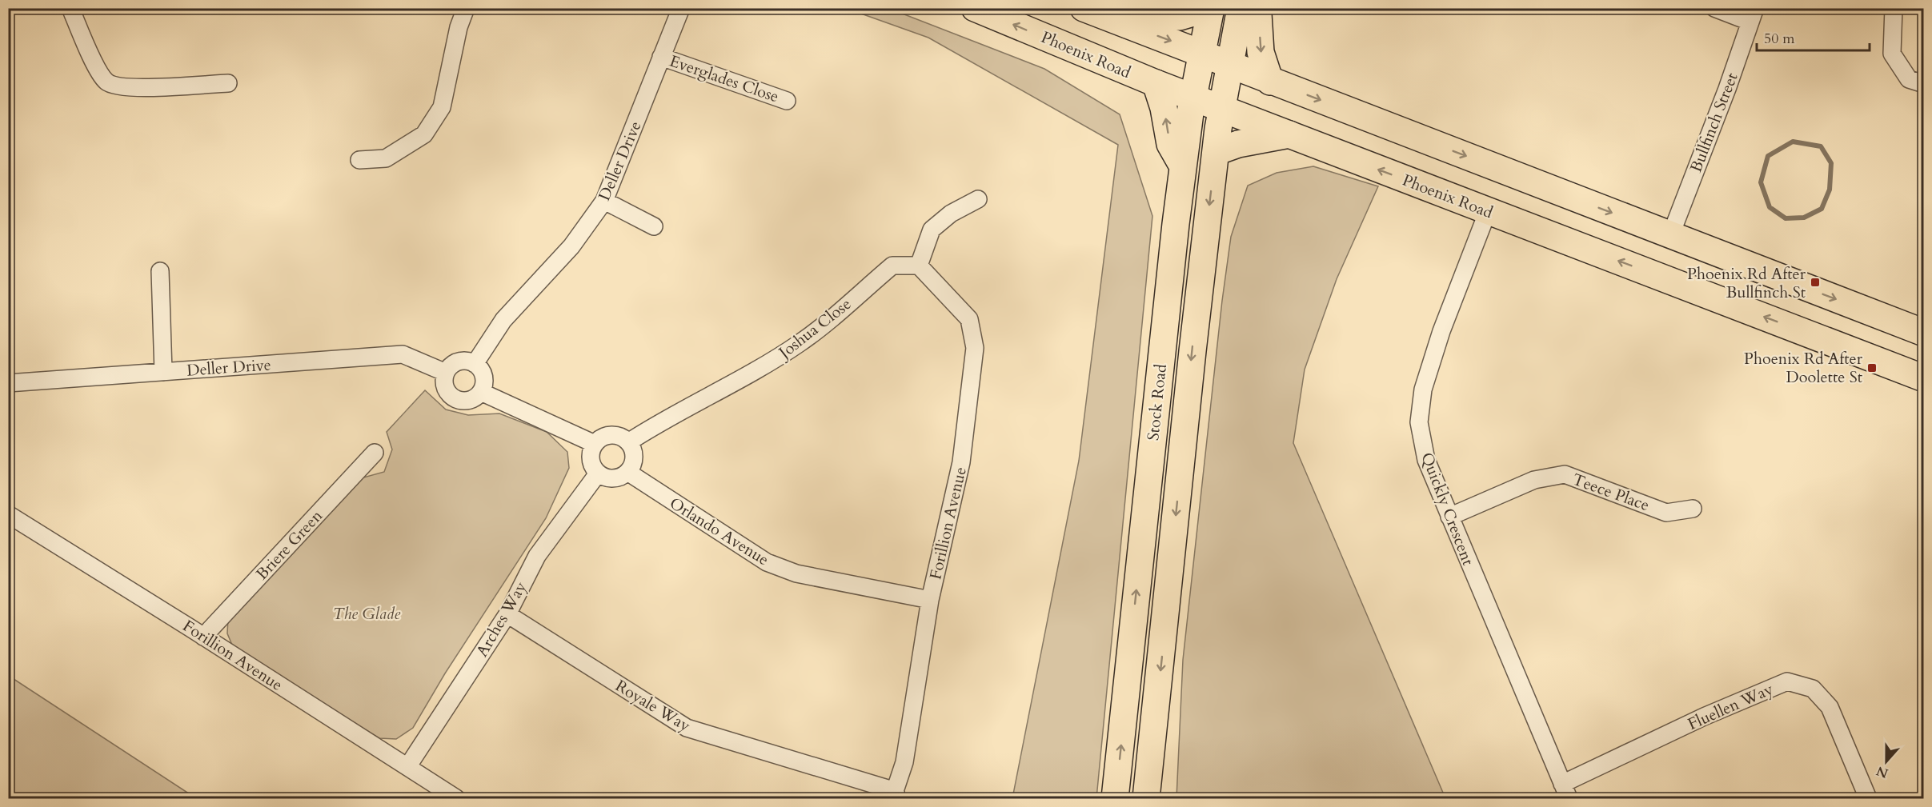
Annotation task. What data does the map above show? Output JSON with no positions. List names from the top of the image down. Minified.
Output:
{"streets":{"main road":["Phoenix Road","Stock Road"],"street":["Everglades Close","Bullfinch Street","Deller Drive","Joshua Close","Teece Place","Quickly Crescent","Forillion Avenue","Orlando Avenue","Briere Green","Arches Way","Royale Way","Fluellen Way"]},"crossings":[["Phoenix Road","Stock Road"],["Phoenix Road","Quickly Crescent"],["Everglades Close","Deller Drive"],["Joshua Close","Forillion Avenue"],["Joshua Close","Orlando Avenue"],["Joshua Close","Arches Way"],["Teece Place","Quickly Crescent"],["Quickly Crescent","Fluellen Way"],["Forillion Avenue","Orlando Avenue"],["Forillion Avenue","Briere Green"],["Forillion Avenue","Arches Way"],["Forillion Avenue","Royale Way"],["Orlando Avenue","Arches Way"],["Arches Way","Royale Way"]],"parks":["The Glade"],"places":{"transit":["Phoenix Rd After Bullfinch St","Phoenix Rd After Doolette St"]},"scale_bar":"50 m","north":"bottom"}
